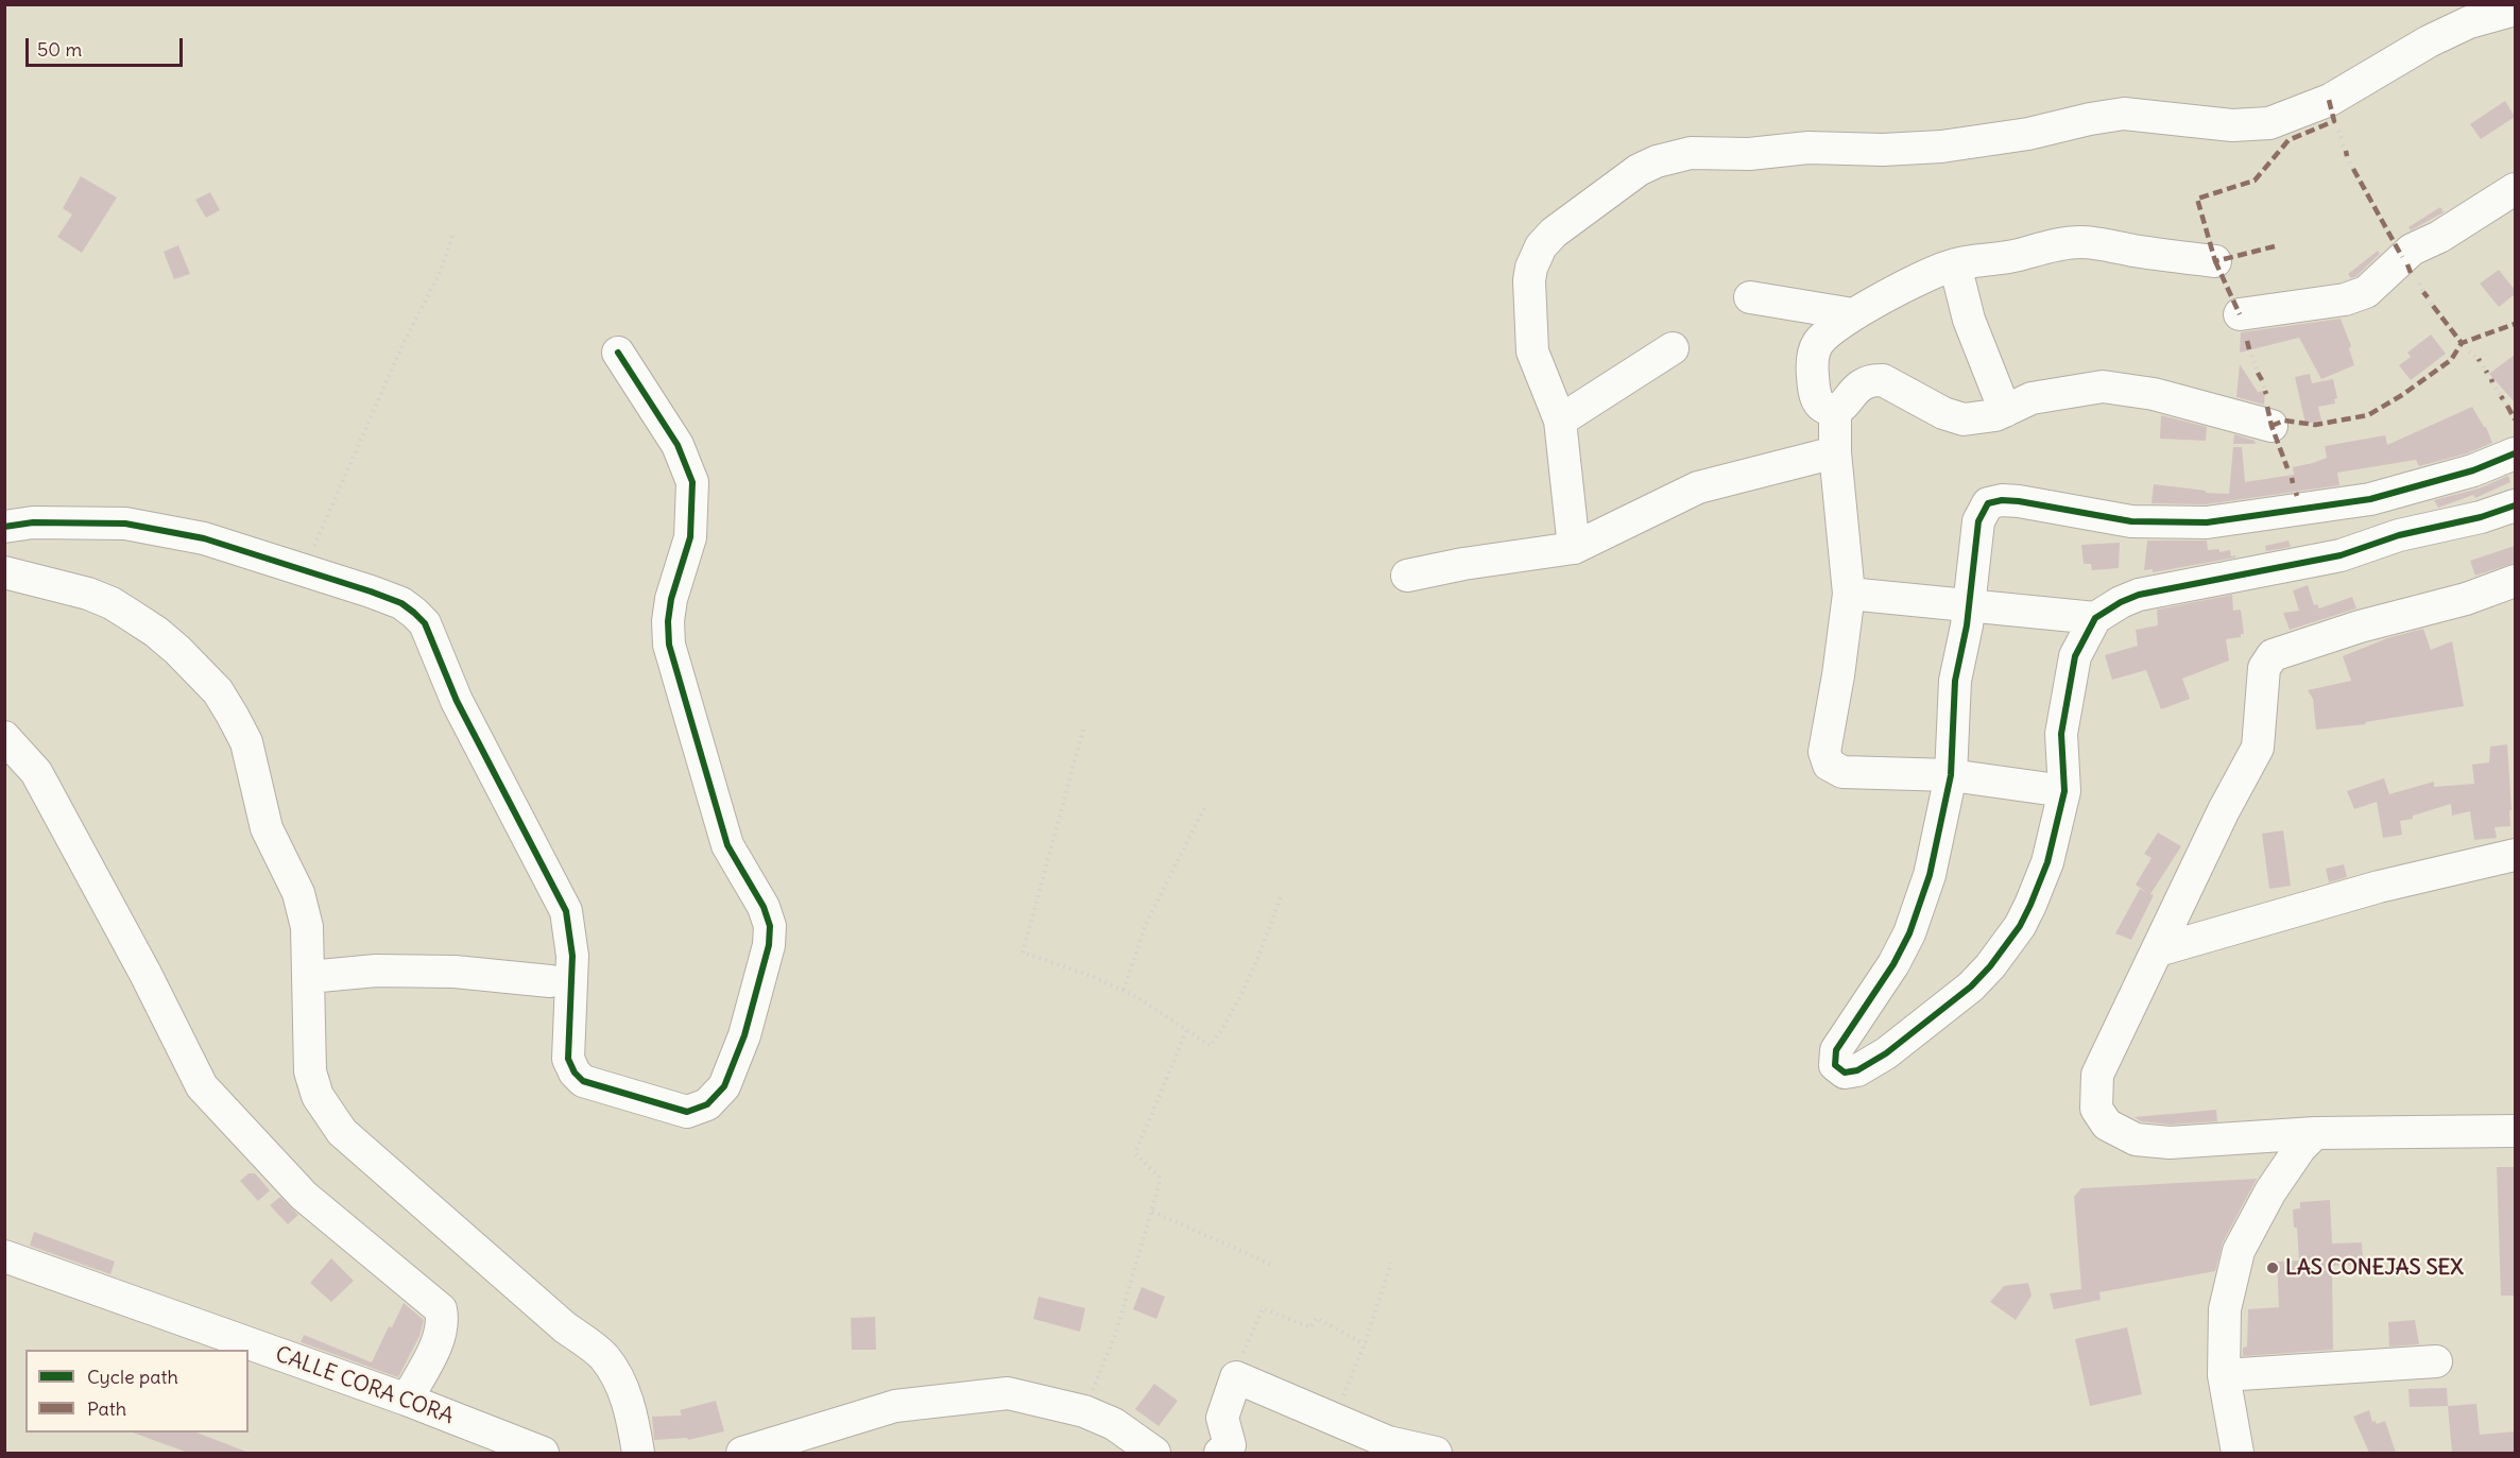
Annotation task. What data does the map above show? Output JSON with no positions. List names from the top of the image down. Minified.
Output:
{"streets":{"street":["CALLE CORA CORA"]},"places":["LAS CONEJAS SEX"],"legend":["Cycle path","Path"],"scale_bar":"50 m"}
